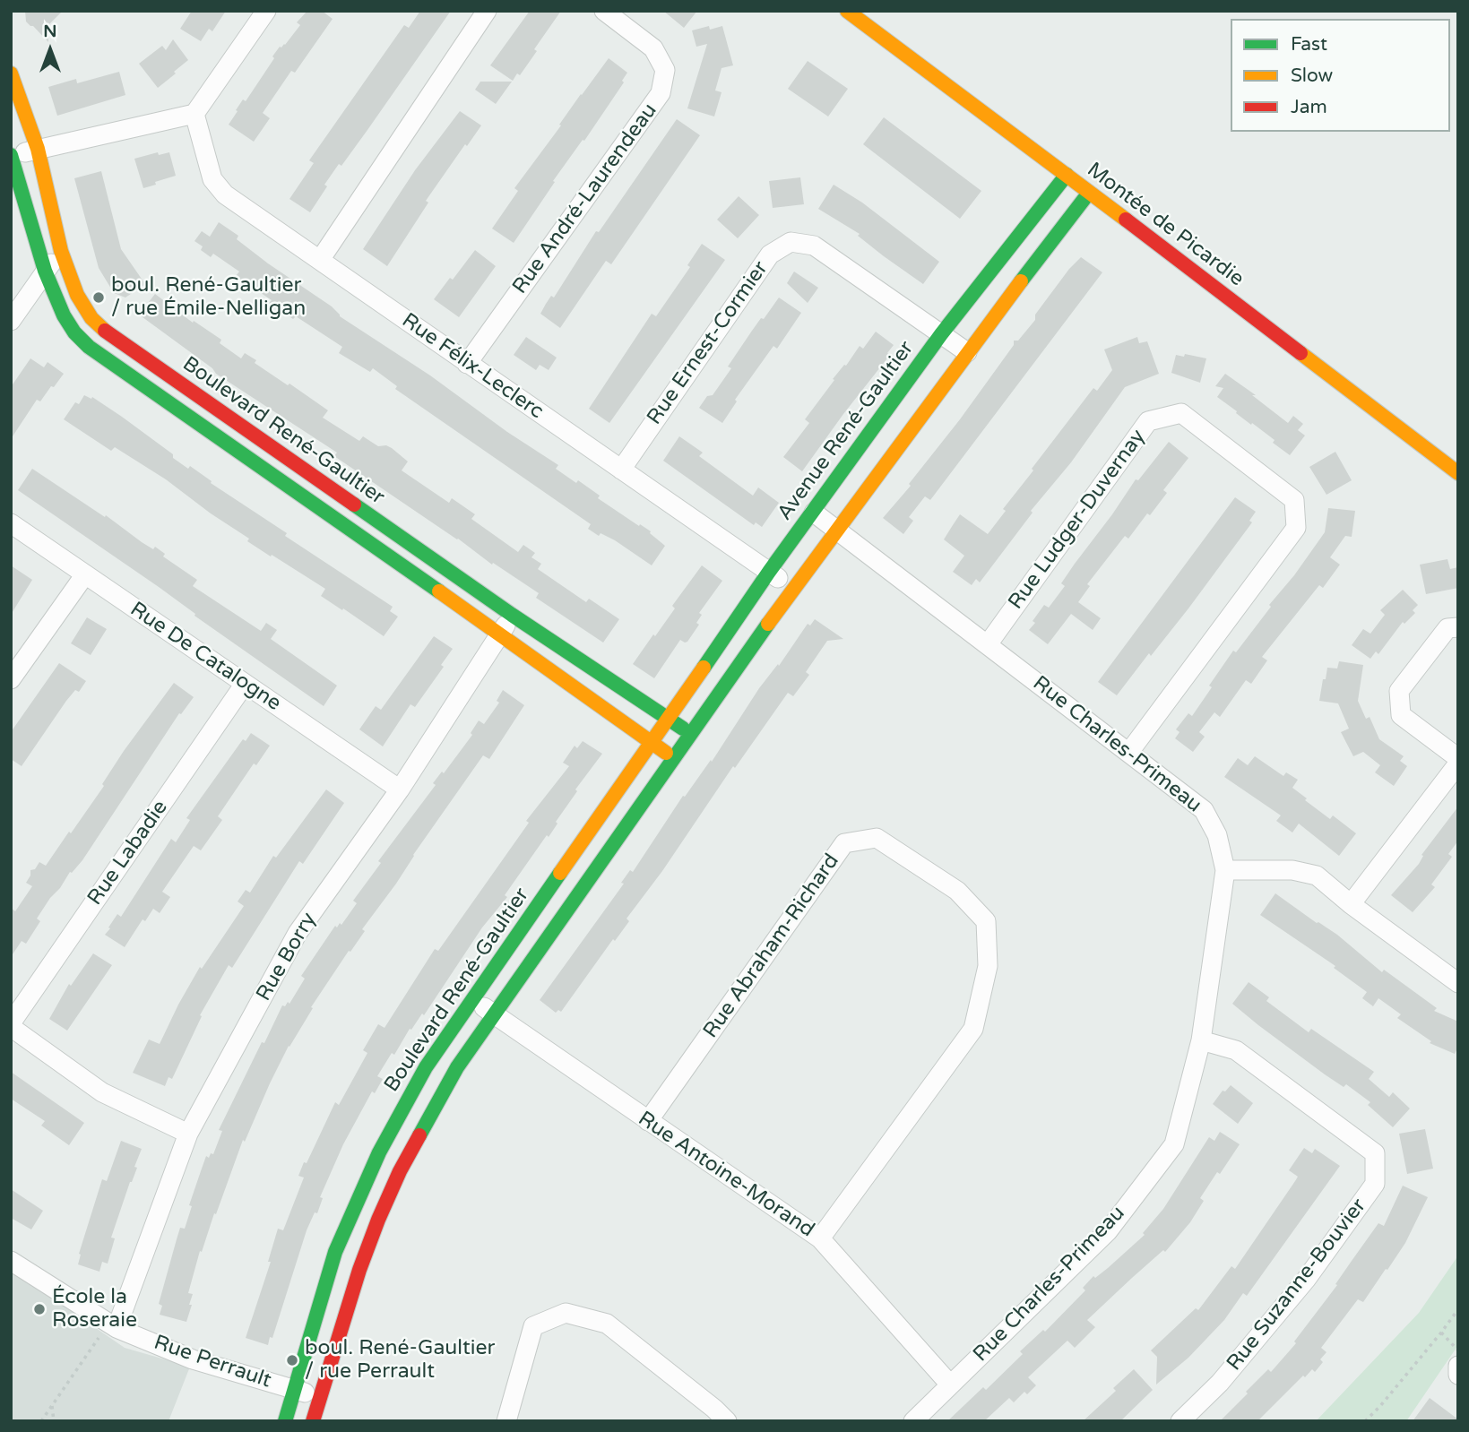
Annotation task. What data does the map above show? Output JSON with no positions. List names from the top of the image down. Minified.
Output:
{"streets":{"street":["Rue André-Laurendeau","Montée de Picardie","Rue Ernest-Cormier","Rue Félix-Leclerc","Boulevard René-Gaultier","Avenue René-Gaultier","Rue Ludger-Duvernay","Rue De Catalogne","Rue Charles-Primeau","Rue Labadie","Rue Abraham-Richard","Rue Borry","Rue Antoine-Morand","Rue Suzanne-Bouvier","Rue Perrault"]},"crossings":[["Rue André-Laurendeau","Rue Félix-Leclerc"],["Montée de Picardie","Avenue René-Gaultier"],["Rue Ernest-Cormier","Rue Félix-Leclerc"],["Rue Ernest-Cormier","Avenue René-Gaultier"],["Rue Félix-Leclerc","Avenue René-Gaultier"],["Boulevard René-Gaultier","Avenue René-Gaultier"],["Boulevard René-Gaultier","Rue Borry"],["Boulevard René-Gaultier","Rue Antoine-Morand"],["Boulevard René-Gaultier","Rue Perrault"],["Avenue René-Gaultier","Rue Charles-Primeau"],["Rue Ludger-Duvernay","Rue Charles-Primeau"],["Rue De Catalogne","Rue Labadie"],["Rue De Catalogne","Rue Borry"],["Rue Charles-Primeau","Rue Antoine-Morand"],["Rue Charles-Primeau","Rue Suzanne-Bouvier"],["Rue Abraham-Richard","Rue Antoine-Morand"],["Rue Borry","Rue Perrault"]],"places":["boul. René-Gaultier / rue Émile-Nelligan","École la Roseraie","boul. René-Gaultier / rue Perrault"],"legend":["Fast","Slow","Jam"],"north":"top"}
